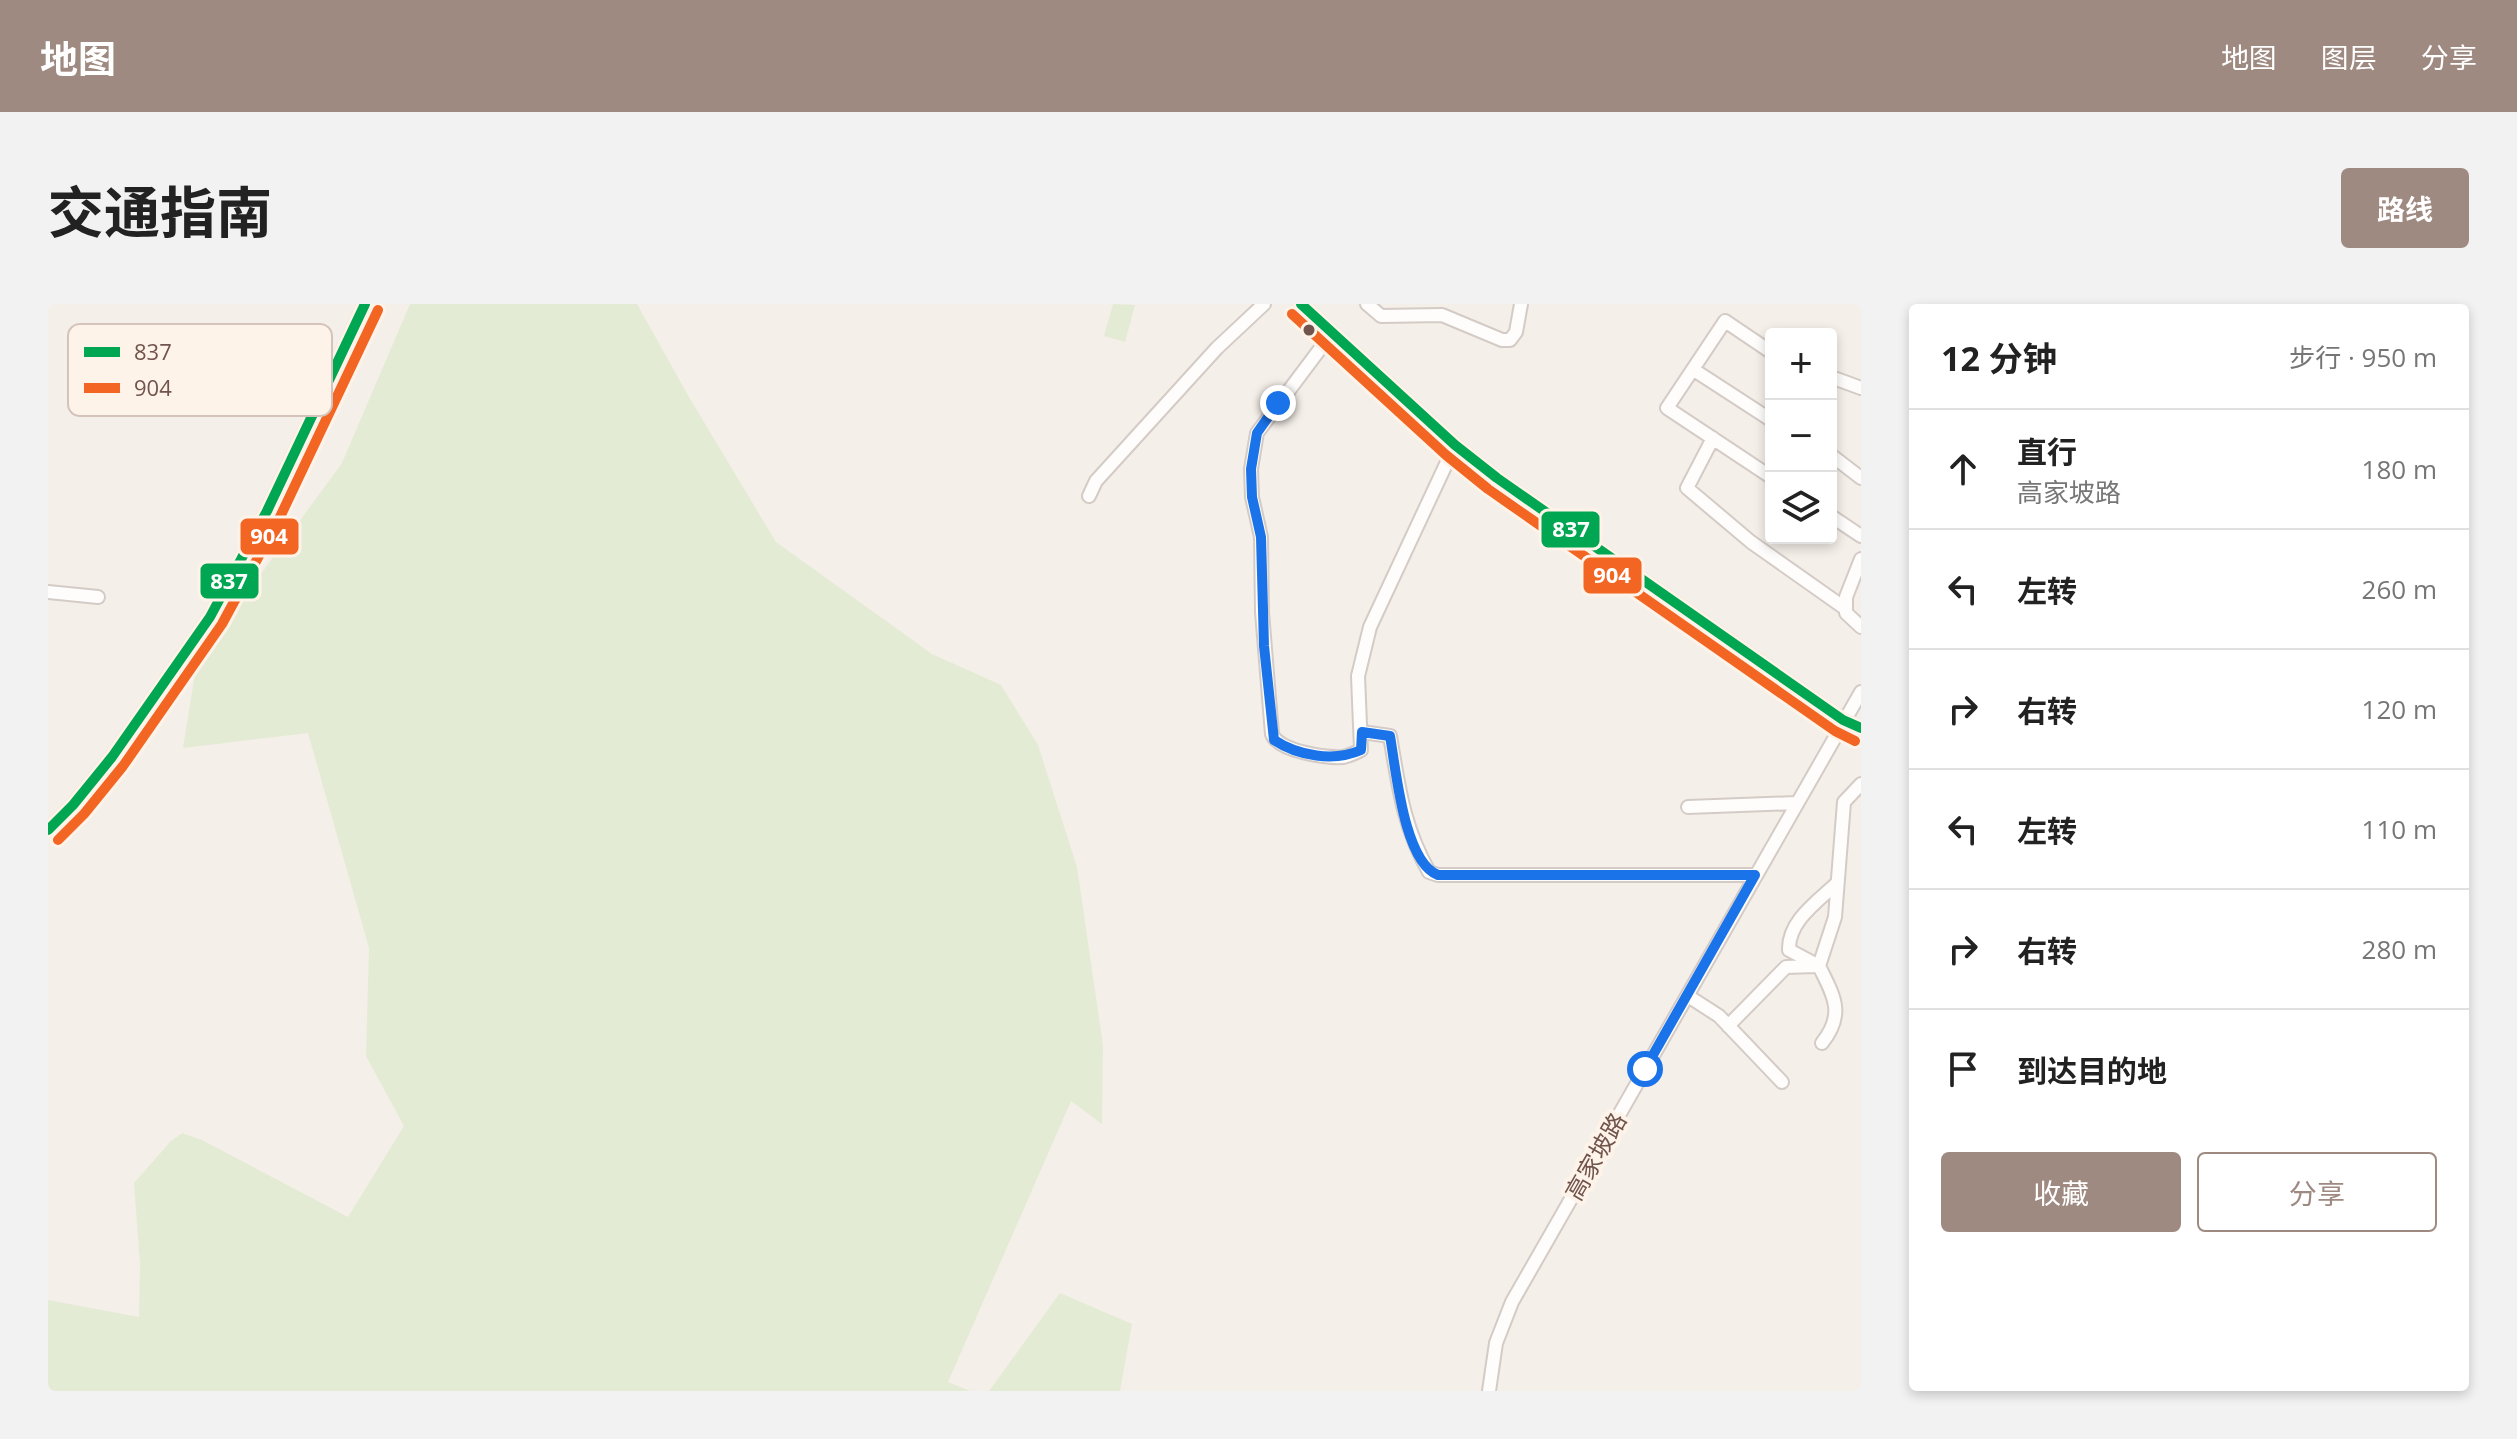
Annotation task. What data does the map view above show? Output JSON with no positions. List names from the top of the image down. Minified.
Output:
{"streets":{"street":["高家坡路"]},"lines":["transit line 837","transit line 904"],"legend":["837","904"],"page":{"header":"地图","nav":["地图","图层","分享"],"title":"交通指南","buttons":["路线",["收藏","分享"]],"heading":["12 分钟","步行 · 950 m"],"map_buttons":["+","−"],"list":[["直行","高家坡路","180 m"],["左转","260 m"],["右转","120 m"],["左转","110 m"],["右转","280 m"],"到达目的地"]}}
